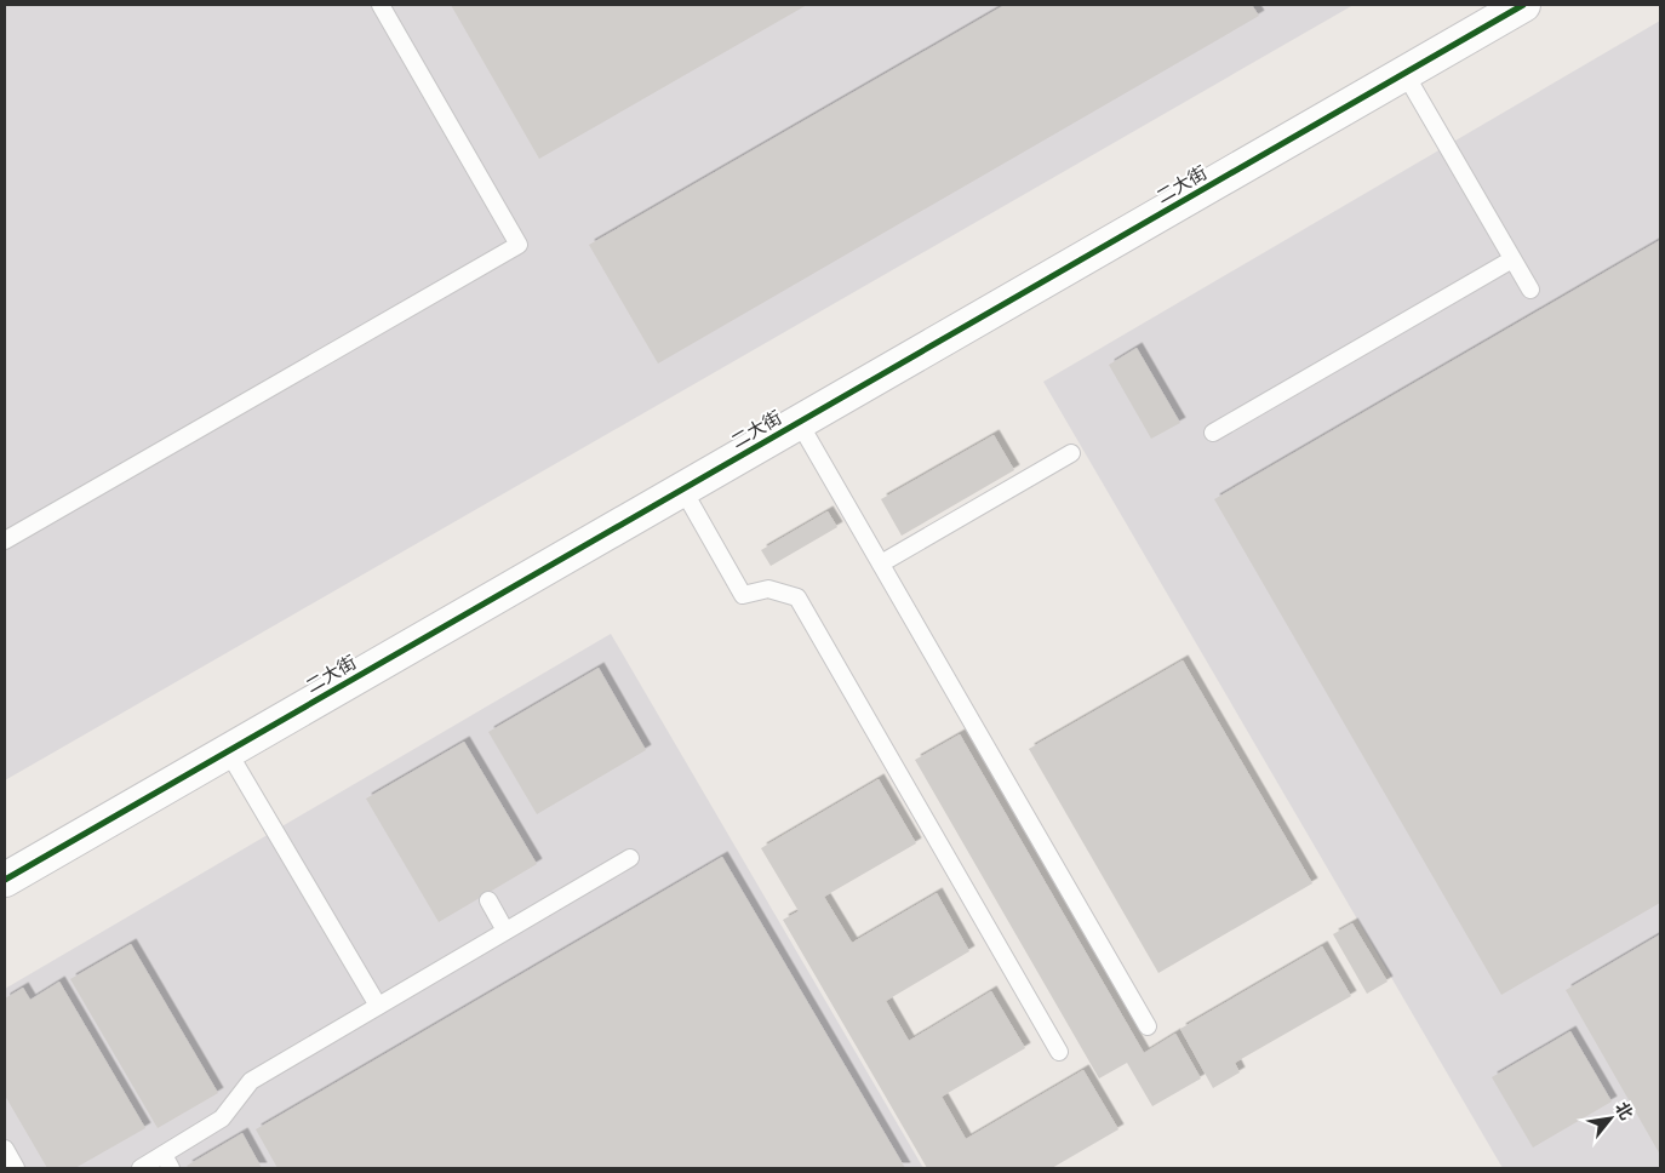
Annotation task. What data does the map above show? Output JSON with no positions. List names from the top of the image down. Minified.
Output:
{"streets":{"street":["二大街"]},"north":"top right"}
